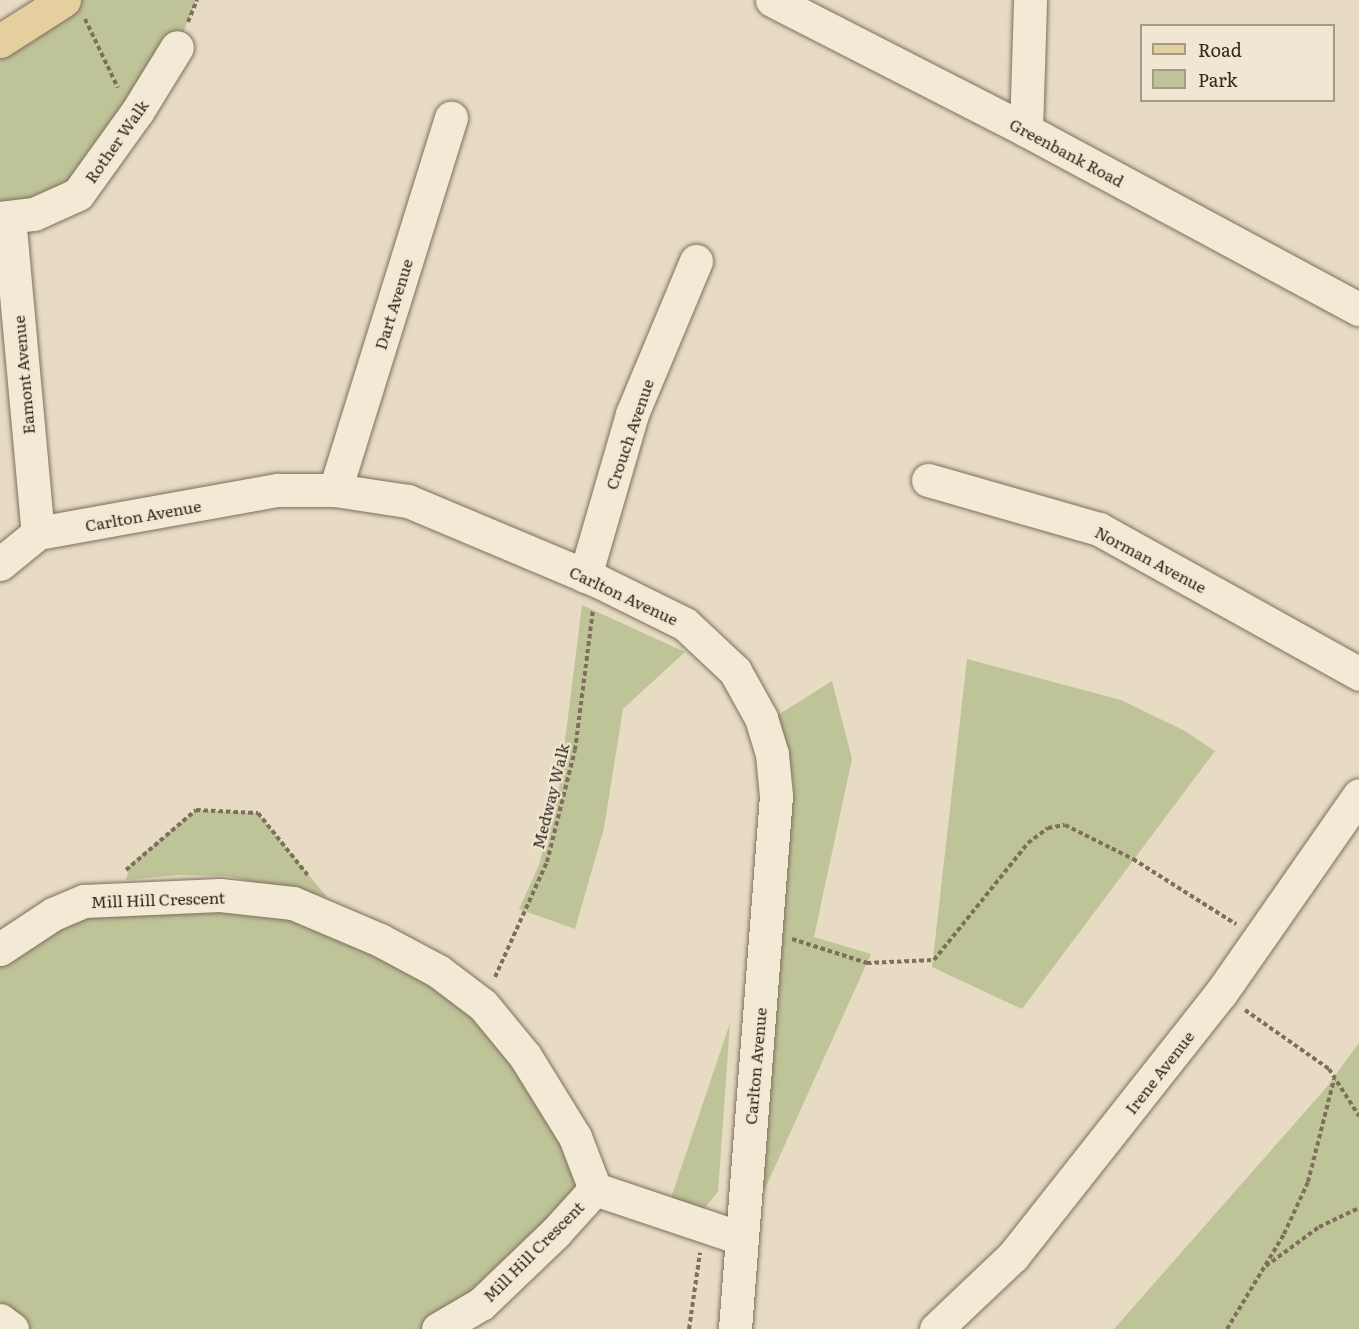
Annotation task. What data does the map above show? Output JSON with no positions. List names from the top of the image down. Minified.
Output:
{"streets":{"street":["Rother Walk","Greenbank Road","Dart Avenue","Eamont Avenue","Crouch Avenue","Carlton Avenue","Norman Avenue","Mill Hill Crescent","Irene Avenue"],"path":["Medway Walk"]},"crossings":[["Rother Walk","Eamont Avenue"],["Dart Avenue","Carlton Avenue"],["Eamont Avenue","Carlton Avenue"],["Crouch Avenue","Carlton Avenue"],["Crouch Avenue","Medway Walk"],["Carlton Avenue","Medway Walk"],["Carlton Avenue","Mill Hill Crescent"],["Medway Walk","Mill Hill Crescent"]],"legend":["Road","Park"]}
